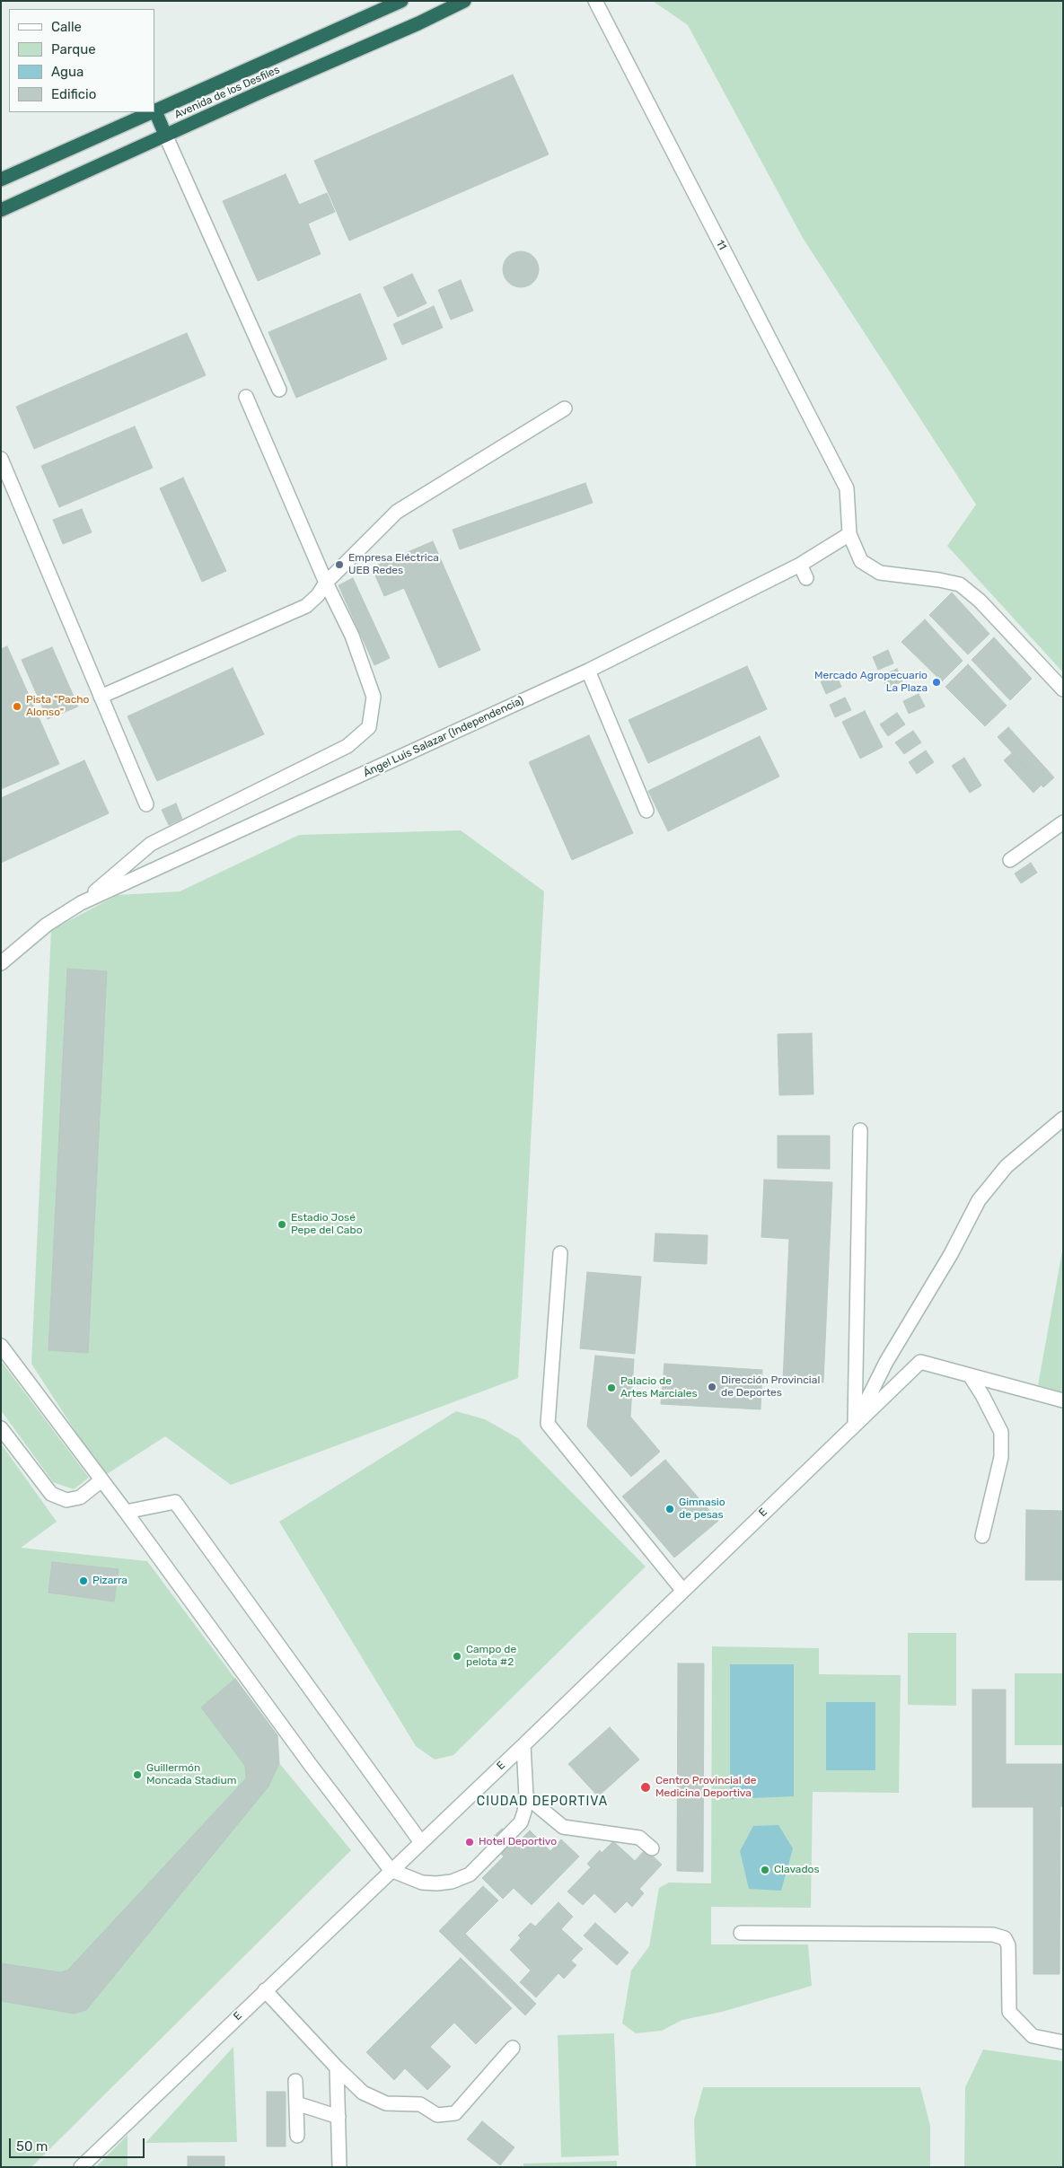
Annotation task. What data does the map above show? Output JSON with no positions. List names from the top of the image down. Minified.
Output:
{"streets":{"highway":["Avenida de los Desfiles"],"street":["11","Ángel Luis Salazar (Independencia)","E"]},"crossings":[["11","Ángel Luis Salazar (Independencia)"]],"districts":["CIUDAD DEPORTIVA"],"places":["Empresa Eléctrica UEB Redes","Mercado Agropecuario La Plaza","Pista \"Pacho Alonso\"","Estadio José Pepe del Cabo","Dirección Provincial de Deportes","Palacio de Artes Marciales","Gimnasio de pesas","Pizarra","Campo de pelota #2","Guillermón Moncada Stadium","Centro Provincial de Medicina Deportiva","Hotel Deportivo","Clavados"],"legend":["Calle","Parque","Agua","Edificio"],"scale_bar":"50 m"}
